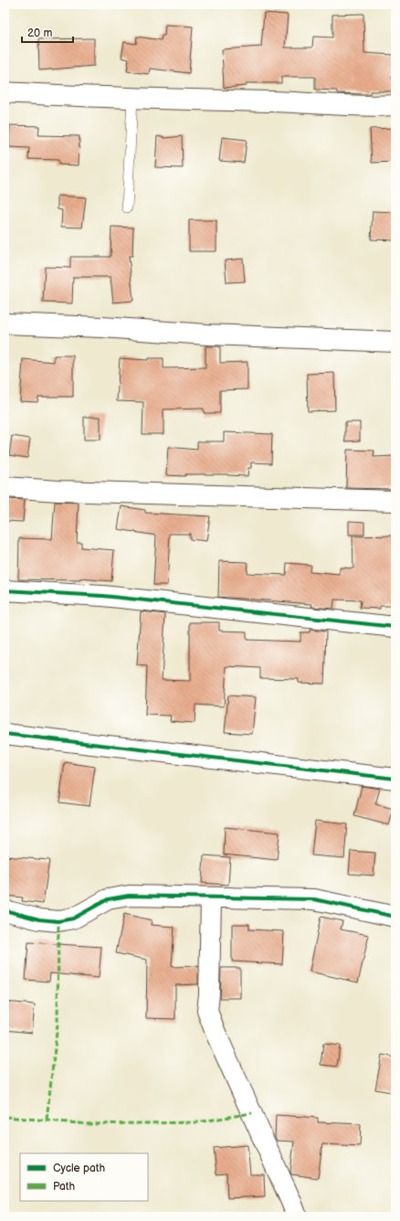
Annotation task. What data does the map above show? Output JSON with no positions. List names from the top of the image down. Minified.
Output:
{"legend":["Cycle path","Path"],"scale_bar":"20 m"}
